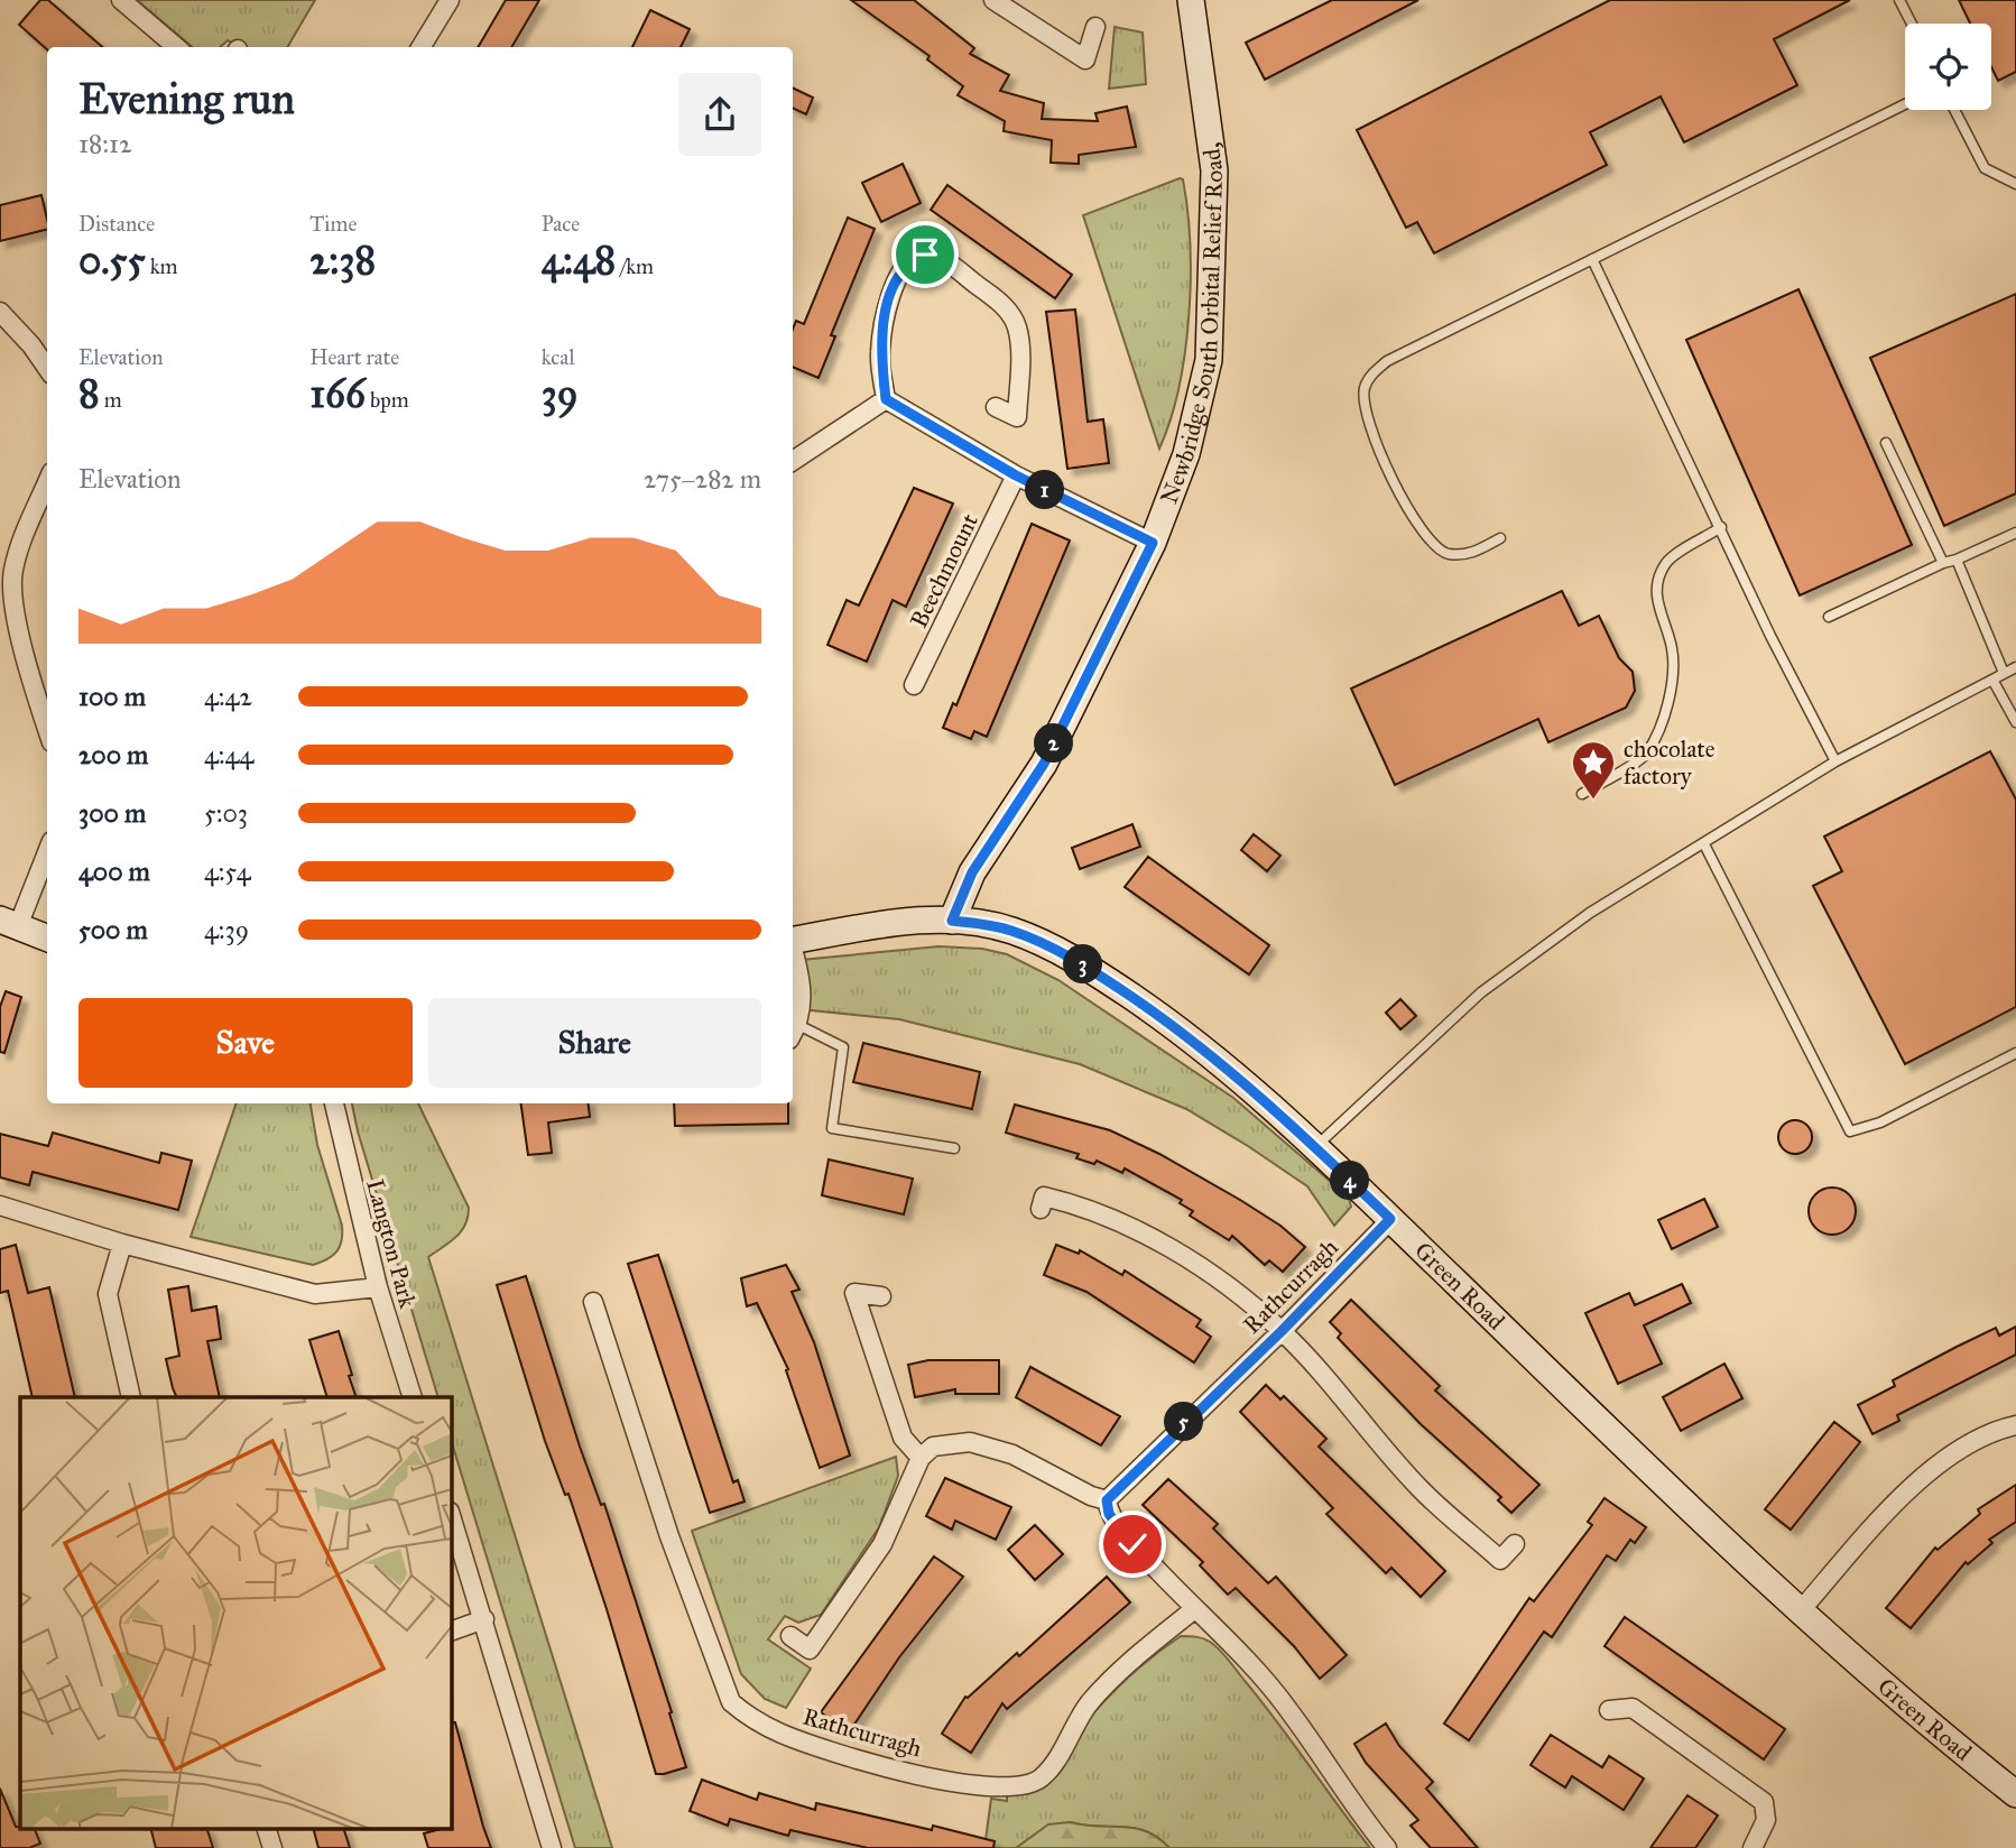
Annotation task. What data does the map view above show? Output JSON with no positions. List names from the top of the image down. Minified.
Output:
{"streets":{"street":["Newbridge South Orbital Relief Road,","Beechmount","Langton Park","Rathcurragh","Green Road"]},"crossings":[["Newbridge South Orbital Relief Road,","Green Road"],["Rathcurragh","Green Road"]],"places":{"place":["chocolate factory"]},"page":{"heading":["Evening run","18:12"],"stats":[["Distance","0.55 km"],["Time","2:38"],["Pace","4:48 /km"],["Elevation","8 m"],["Heart rate","166 bpm"],["kcal","39"]],"chart":["Elevation","275–282 m"],"pins":["1","2","3","4","5"],"list":[{"name":"100 m","note":"4:42"},{"name":"200 m","note":"4:44"},{"name":"300 m","note":"5:03"},{"name":"400 m","note":"4:54"},{"name":"500 m","note":"4:39"}],"buttons":["Save","Share"]}}
